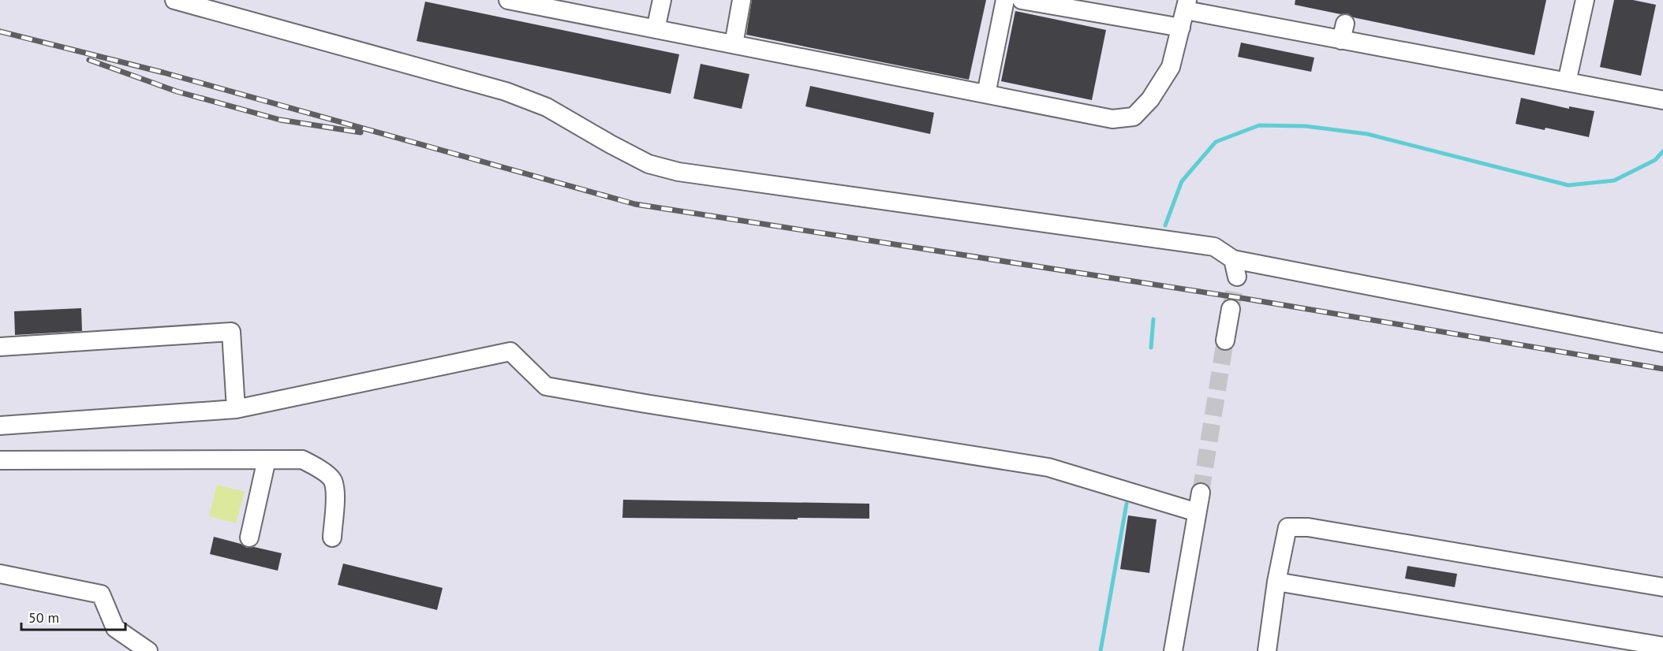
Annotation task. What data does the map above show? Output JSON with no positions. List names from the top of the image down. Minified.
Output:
{"scale_bar":"50 m"}
